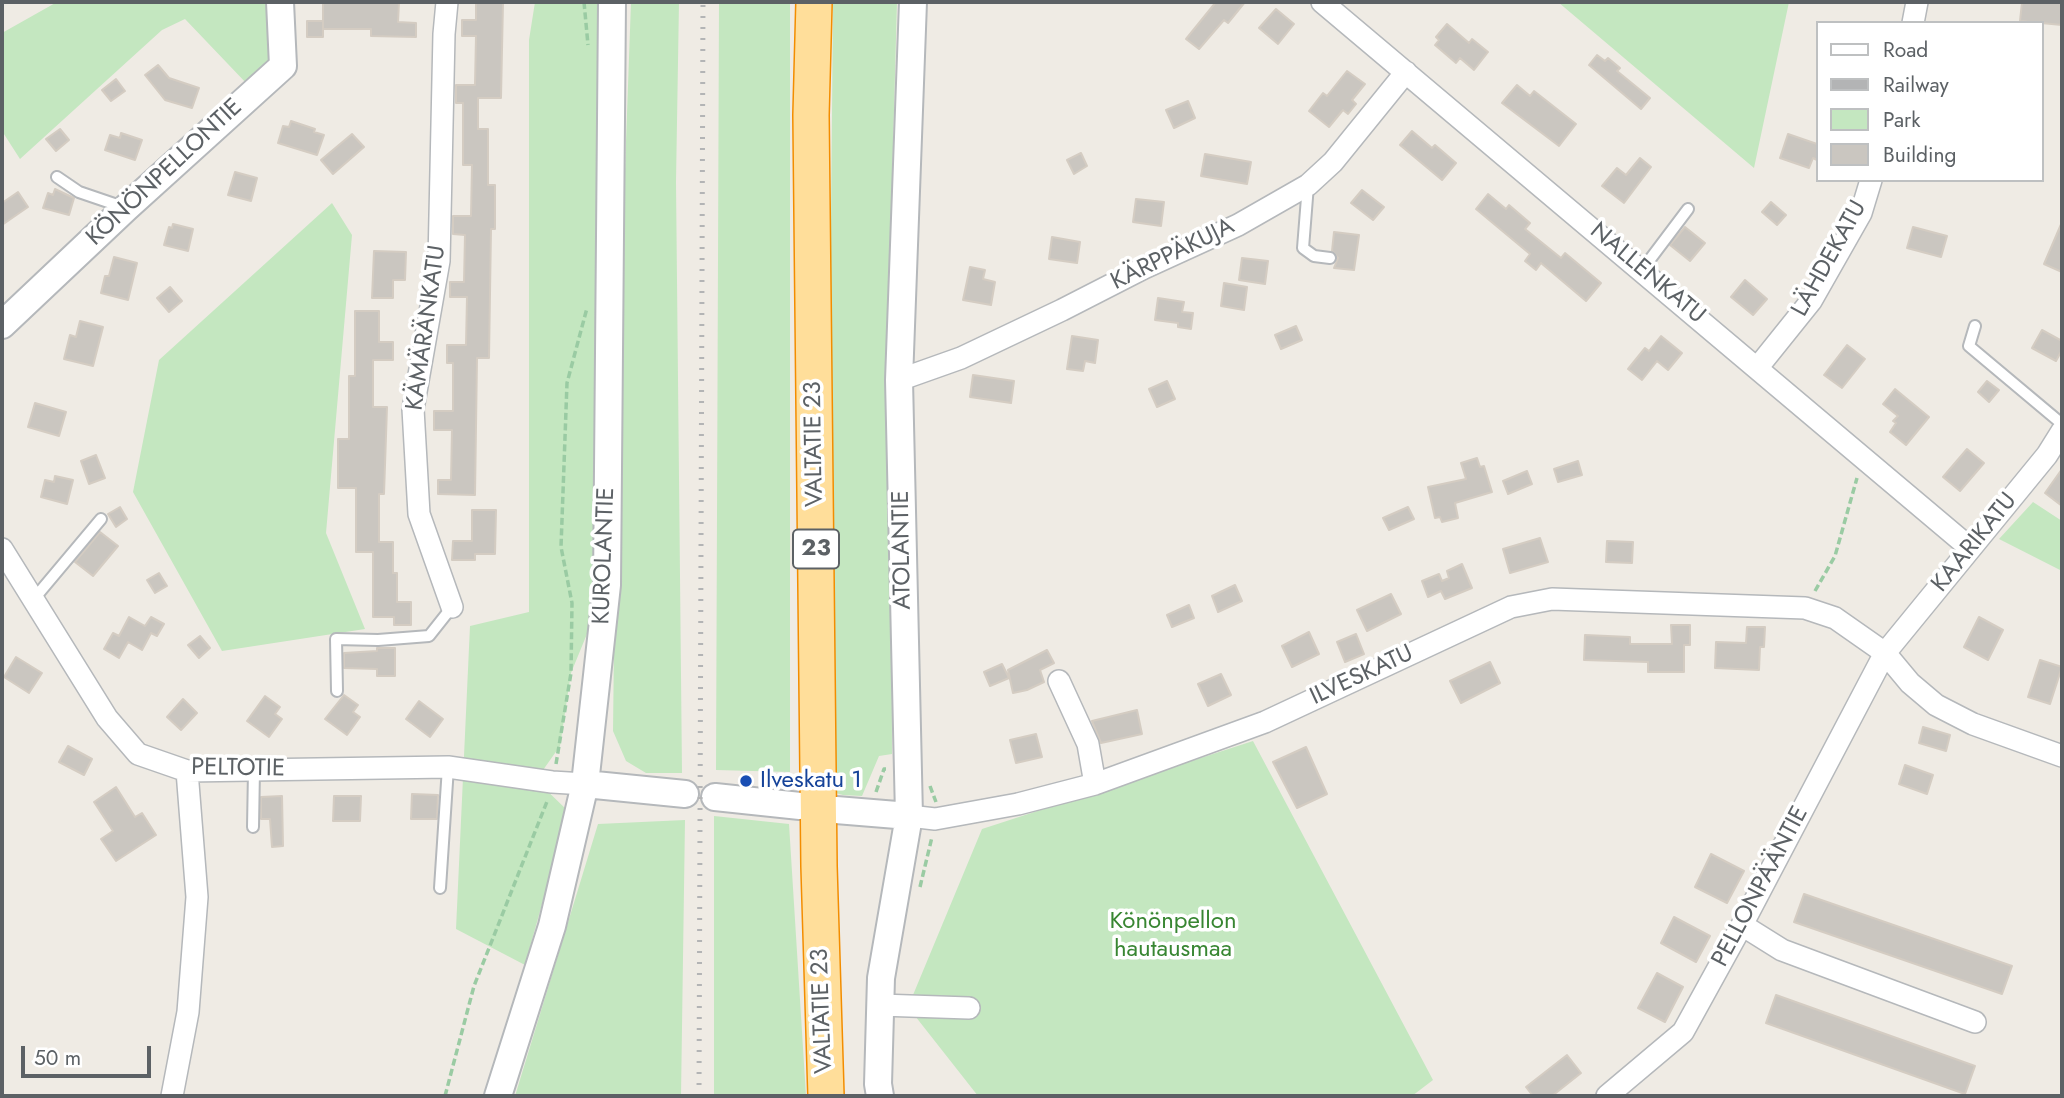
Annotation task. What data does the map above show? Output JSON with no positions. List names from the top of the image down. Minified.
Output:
{"streets":{"highway":["VALTATIE 23","23"],"street":["KÖNÖNPELLONTIE","KÄRPPÄKUJA","LÄHDEKATU","NALLENKATU","KÄMÄRÄNKATU","KAARIKATU","ATOLANTIE","KUROLANTIE","ILVESKATU","PELTOTIE","PELLONPÄÄNTIE"]},"crossings":[["KÄRPPÄKUJA","NALLENKATU"],["KÄRPPÄKUJA","ATOLANTIE"],["LÄHDEKATU","NALLENKATU"],["NALLENKATU","KAARIKATU"],["KAARIKATU","ILVESKATU"],["KAARIKATU","PELLONPÄÄNTIE"],["ATOLANTIE","ILVESKATU"],["KUROLANTIE","PELTOTIE"],["ILVESKATU","PELLONPÄÄNTIE"]],"parks":["Könönpellon hautausmaa"],"places":["Ilveskatu 1"],"legend":["Road","Railway","Park","Building"],"scale_bar":"50 m"}
